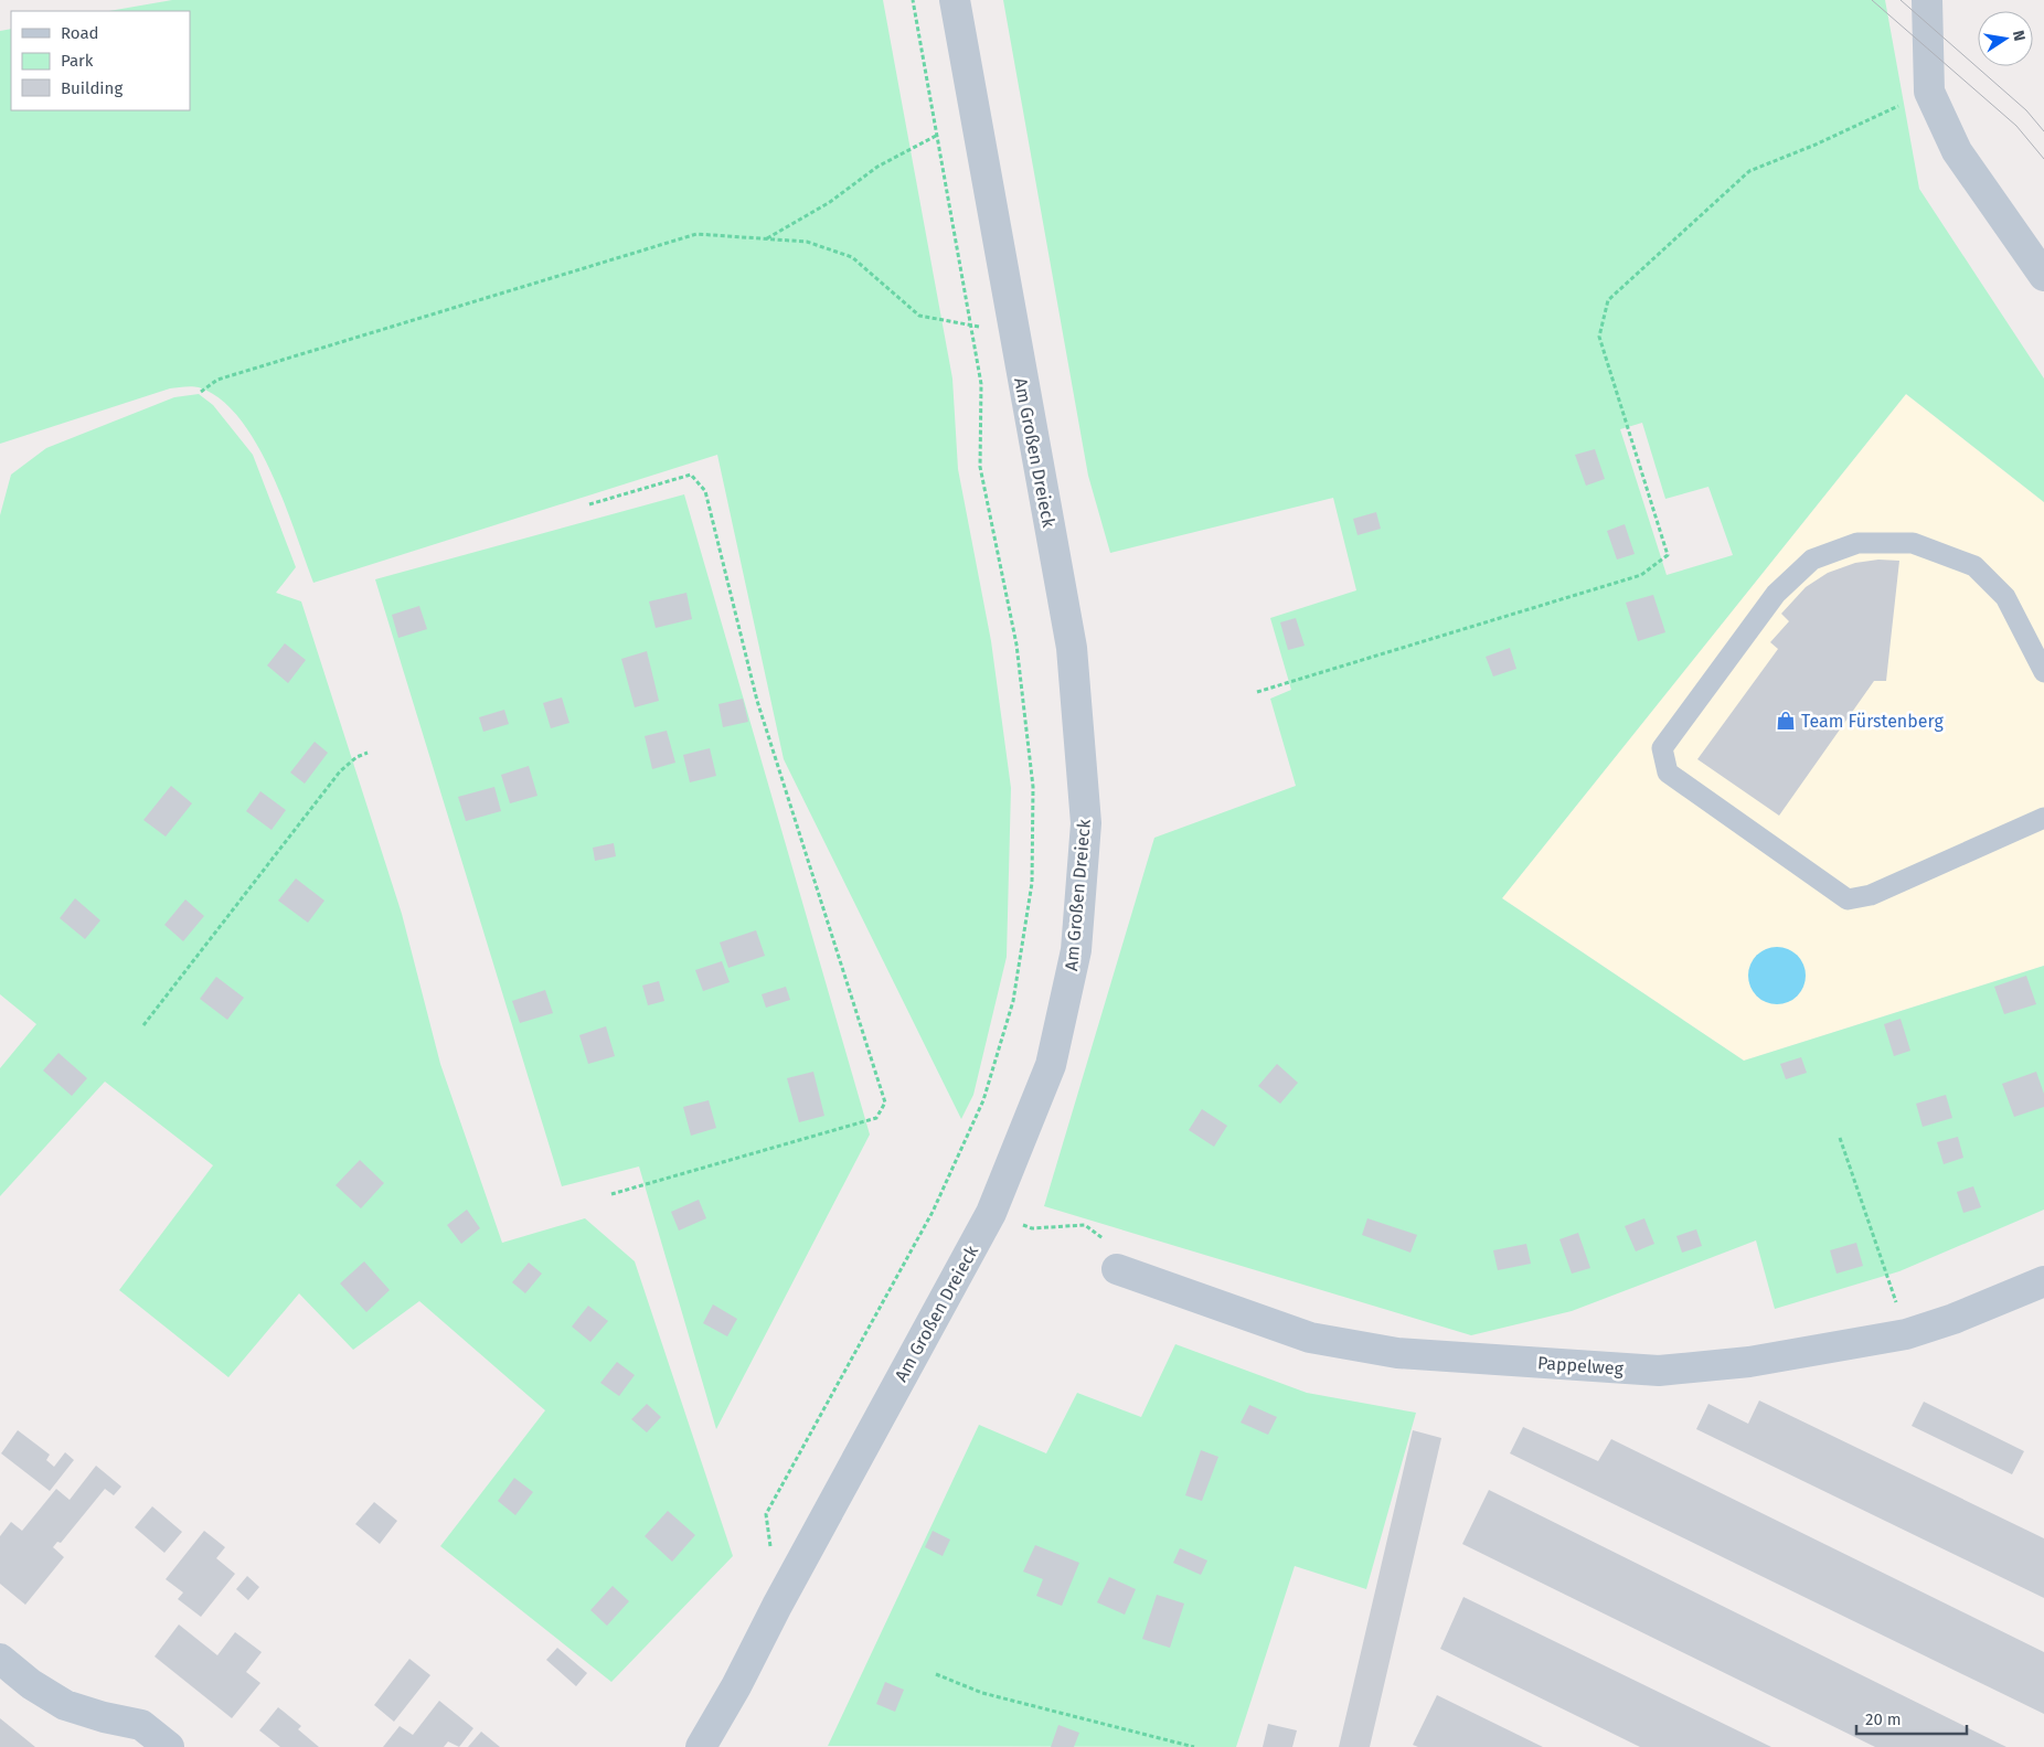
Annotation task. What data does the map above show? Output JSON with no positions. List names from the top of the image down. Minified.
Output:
{"streets":{"street":["Am Großen Dreieck","Pappelweg"]},"places":{"shop":["Team Fürstenberg"]},"legend":["Road","Park","Building"],"scale_bar":"20 m","north":"right"}
